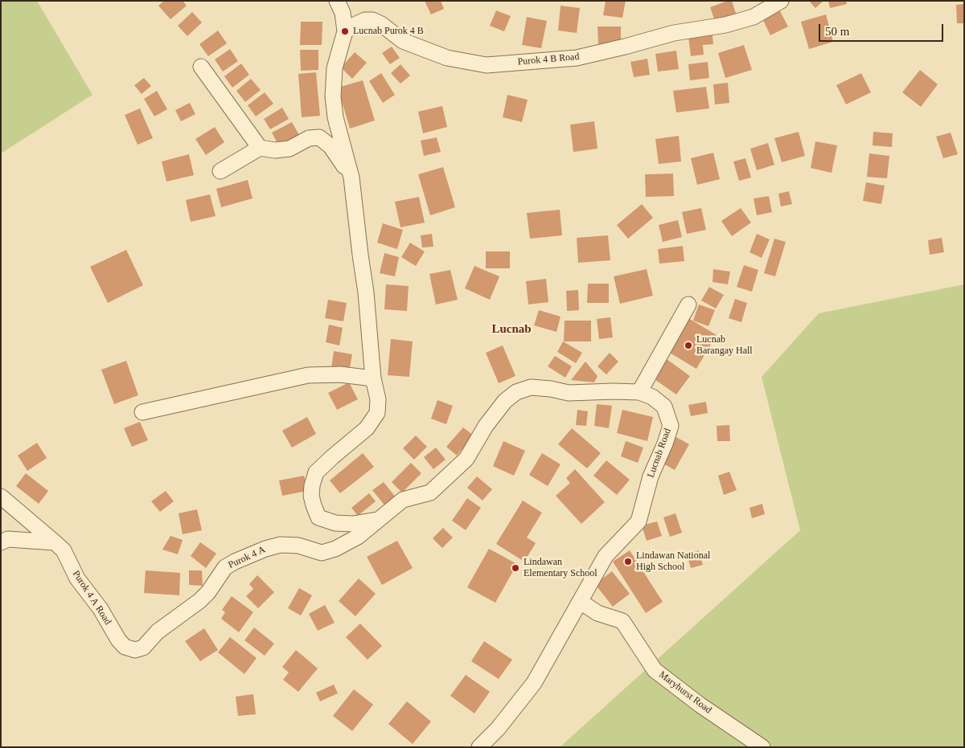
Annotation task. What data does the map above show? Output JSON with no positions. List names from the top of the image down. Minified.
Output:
{"streets":{"street":["Purok 4 B Road","Lucnab Road","Purok 4 A","Purok 4 A Road","Maryhurst Road"]},"crossings":[["Lucnab Road","Purok 4 A"],["Lucnab Road","Maryhurst Road"],["Purok 4 A","Purok 4 A Road"]],"districts":["Lucnab"],"places":["Lucnab Purok 4 B","Lucnab Barangay Hall","Lindawan National High School","Lindawan Elementary School"],"scale_bar":"50 m"}
